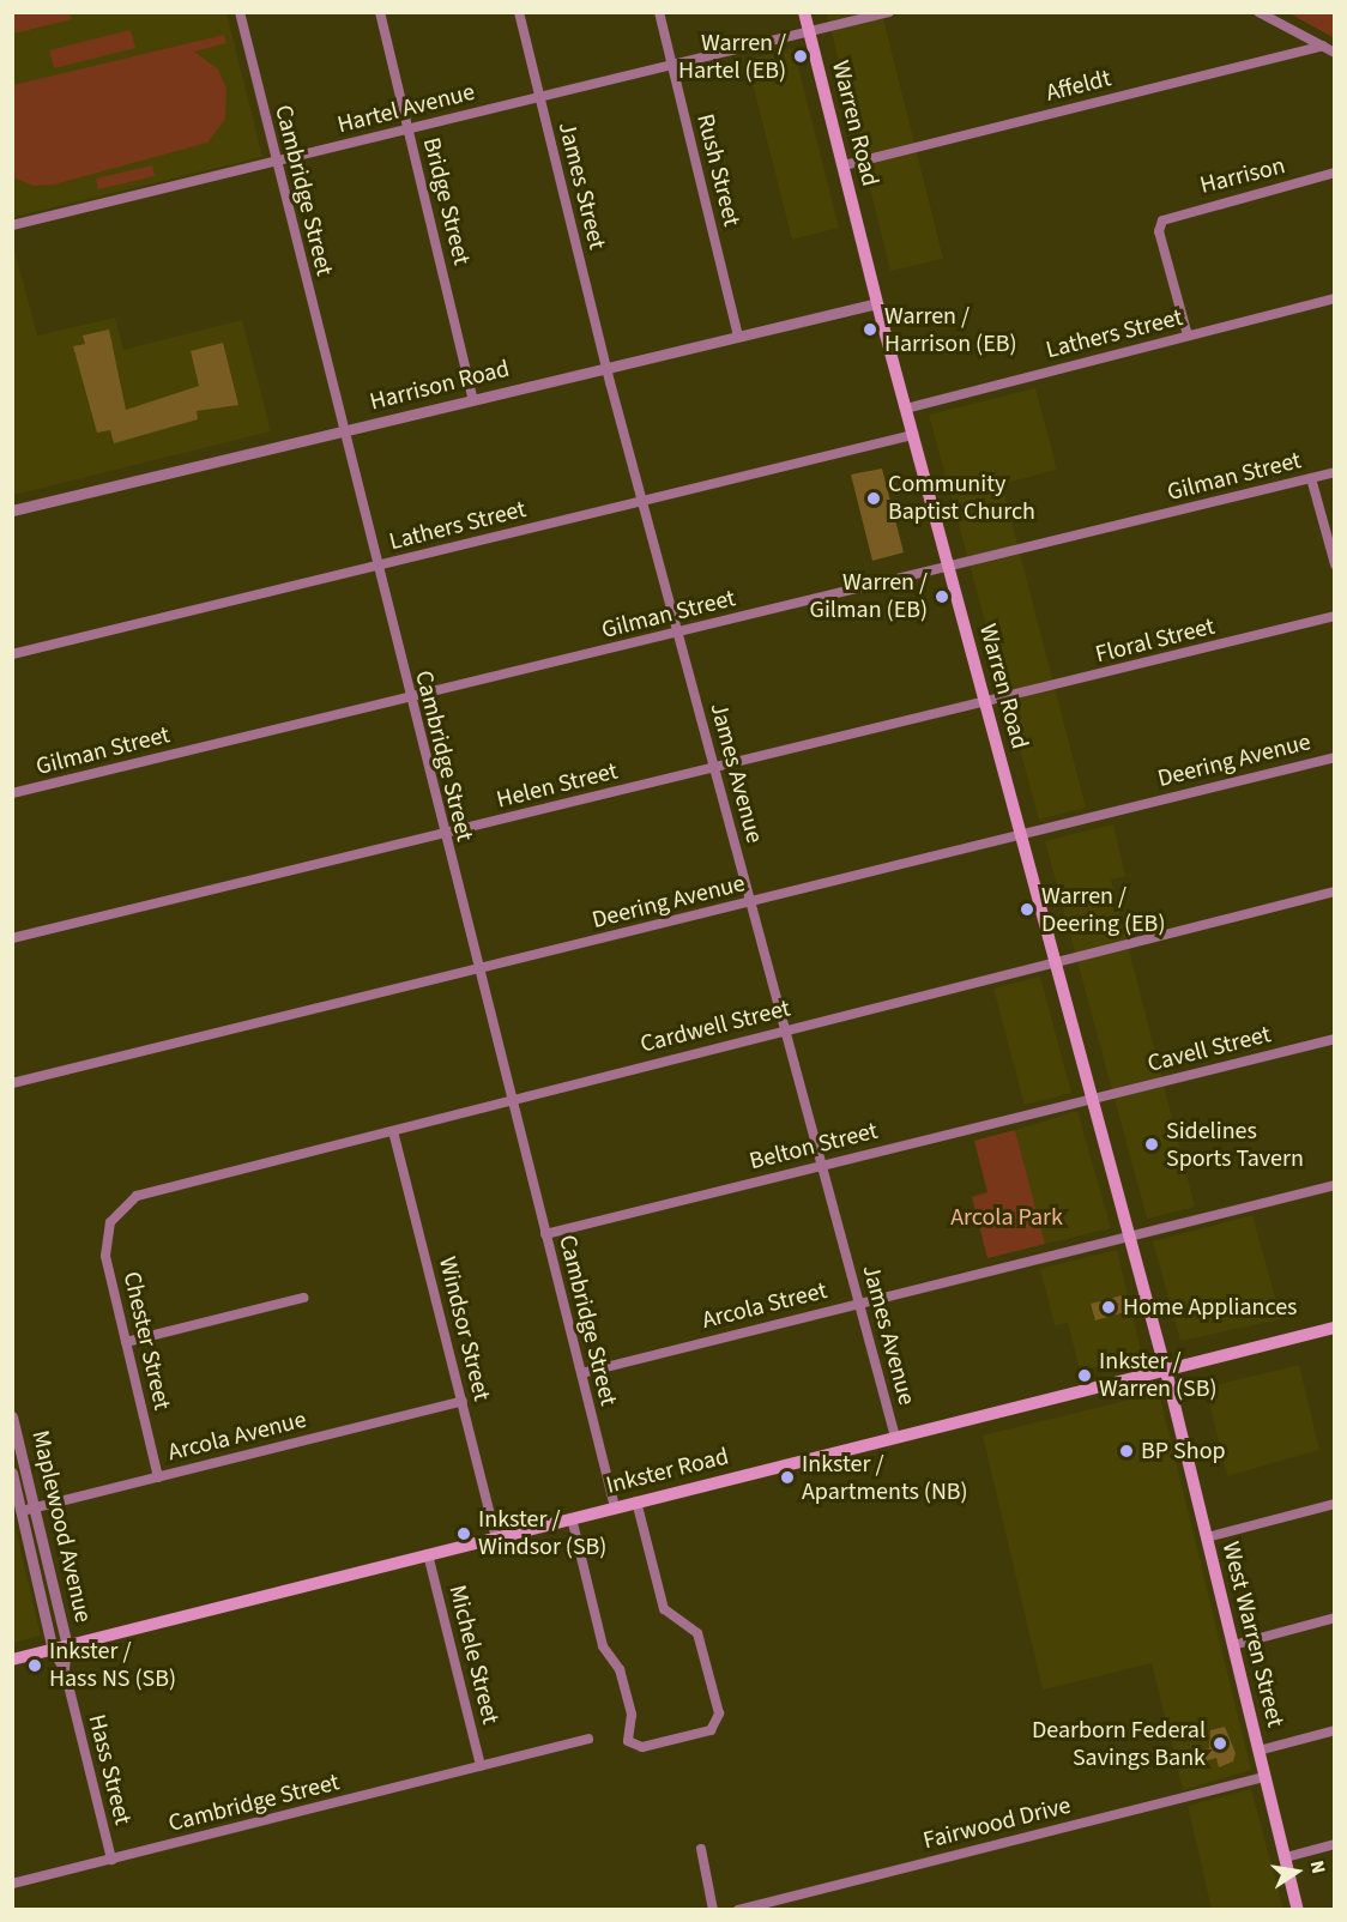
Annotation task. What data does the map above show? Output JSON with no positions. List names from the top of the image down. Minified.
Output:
{"streets":{"main road":["Warren Road","Inkster Road","West Warren Street"],"street":["Affeldt","Hartel Avenue","Rush Street","Harrison","James Street","Cambridge Street","Bridge Street","Lathers Street","Harrison Road","Gilman Street","Floral Street","Deering Avenue","James Avenue","Helen Street","Cardwell Street","Cavell Street","Belton Street","Arcola Street","Windsor Street","Chester Street","Arcola Avenue","Maplewood Avenue","Michele Street","Hass Street","Fairwood Drive"]},"crossings":[["Affeldt","Warren Road"],["Hartel Avenue","Warren Road"],["Hartel Avenue","Rush Street"],["Hartel Avenue","James Street"],["Hartel Avenue","Cambridge Street"],["Hartel Avenue","Bridge Street"],["Warren Road","Lathers Street"],["Warren Road","Harrison Road"],["Warren Road","Gilman Street"],["Warren Road","Floral Street"],["Warren Road","Deering Avenue"],["Warren Road","Helen Street"],["Warren Road","Cardwell Street"],["Warren Road","Cavell Street"],["Warren Road","Belton Street"],["Warren Road","Arcola Street"],["Warren Road","Inkster Road"],["Warren Road","West Warren Street"],["Rush Street","Harrison Road"],["Harrison","Lathers Street"],["James Street","Harrison Road"],["James Street","James Avenue"],["Cambridge Street","Lathers Street"],["Cambridge Street","Harrison Road"],["Cambridge Street","Gilman Street"],["Cambridge Street","Deering Avenue"],["Cambridge Street","Helen Street"],["Cambridge Street","Cardwell Street"],["Cambridge Street","Belton Street"],["Cambridge Street","Arcola Street"],["Cambridge Street","Inkster Road"],["Cambridge Street","Michele Street"],["Cambridge Street","Hass Street"],["Bridge Street","Harrison Road"],["Lathers Street","James Avenue"],["Harrison Road","James Avenue"],["Gilman Street","James Avenue"],["Floral Street","Helen Street"],["Deering Avenue","James Avenue"],["James Avenue","Helen Street"],["James Avenue","Cardwell Street"],["James Avenue","Belton Street"],["James Avenue","Arcola Street"],["James Avenue","Inkster Road"],["Cardwell Street","Windsor Street"],["Cardwell Street","Chester Street"],["Cavell Street","Belton Street"],["Windsor Street","Arcola Avenue"],["Windsor Street","Inkster Road"],["Chester Street","Arcola Avenue"],["Arcola Avenue","Maplewood Avenue"],["Inkster Road","Maplewood Avenue"],["Inkster Road","West Warren Street"],["Inkster Road","Michele Street"],["Inkster Road","Hass Street"],["Maplewood Avenue","Hass Street"],["West Warren Street","Fairwood Drive"]],"parks":["Arcola Park"],"places":["Warren / Hartel (EB)","Warren / Harrison (EB)","Community Baptist Church","Warren / Gilman (EB)","Warren / Deering (EB)","Sidelines Sports Tavern","Home Appliances","Inkster / Warren (SB)","BP Shop","Inkster / Apartments (NB)","Inkster / Windsor (SB)","Inkster / Hass NS (SB)","Dearborn Federal Savings Bank"],"north":"right"}
